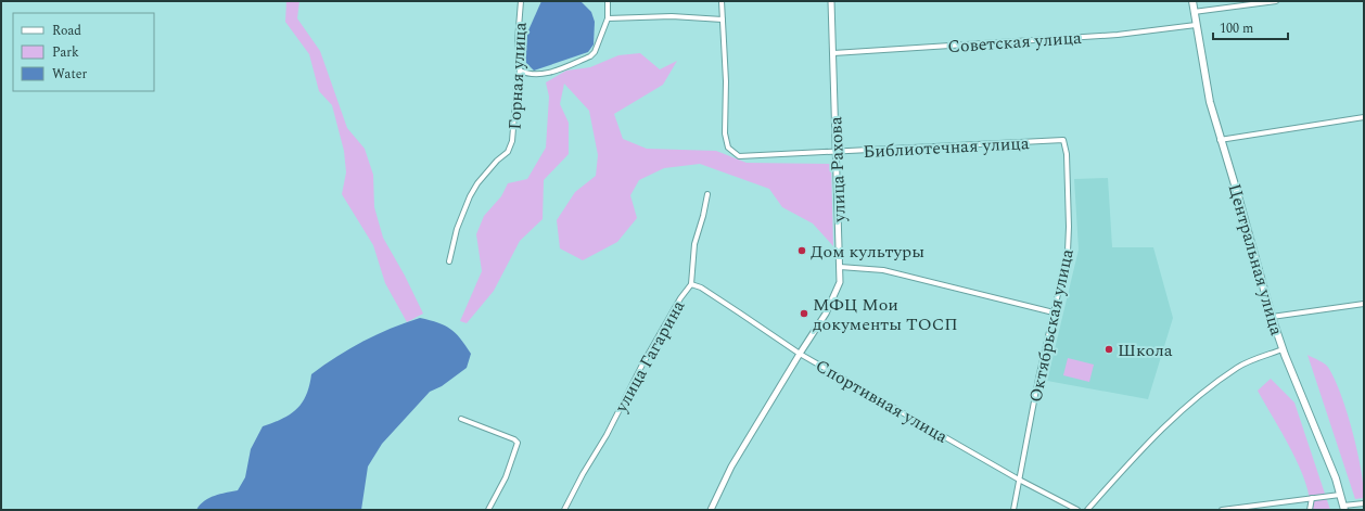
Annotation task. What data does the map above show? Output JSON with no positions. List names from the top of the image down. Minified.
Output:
{"streets":{"main road":["Центральная улица"],"street":["Советская улица","Горная улица","Библиотечная улица","улица Рахова","Октябрьская улица","улица Гагарина","Спортивная улица"]},"crossings":[["Советская улица","улица Рахова"],["Советская улица","Центральная улица"],["Библиотечная улица","улица Рахова"],["Библиотечная улица","Октябрьская улица"],["улица Рахова","Спортивная улица"],["Октябрьская улица","Спортивная улица"],["улица Гагарина","Спортивная улица"]],"places":["Дом культуры","МФЦ Мои документы ТОСП","Школа"],"legend":["Road","Park","Water"],"scale_bar":"100 m"}
